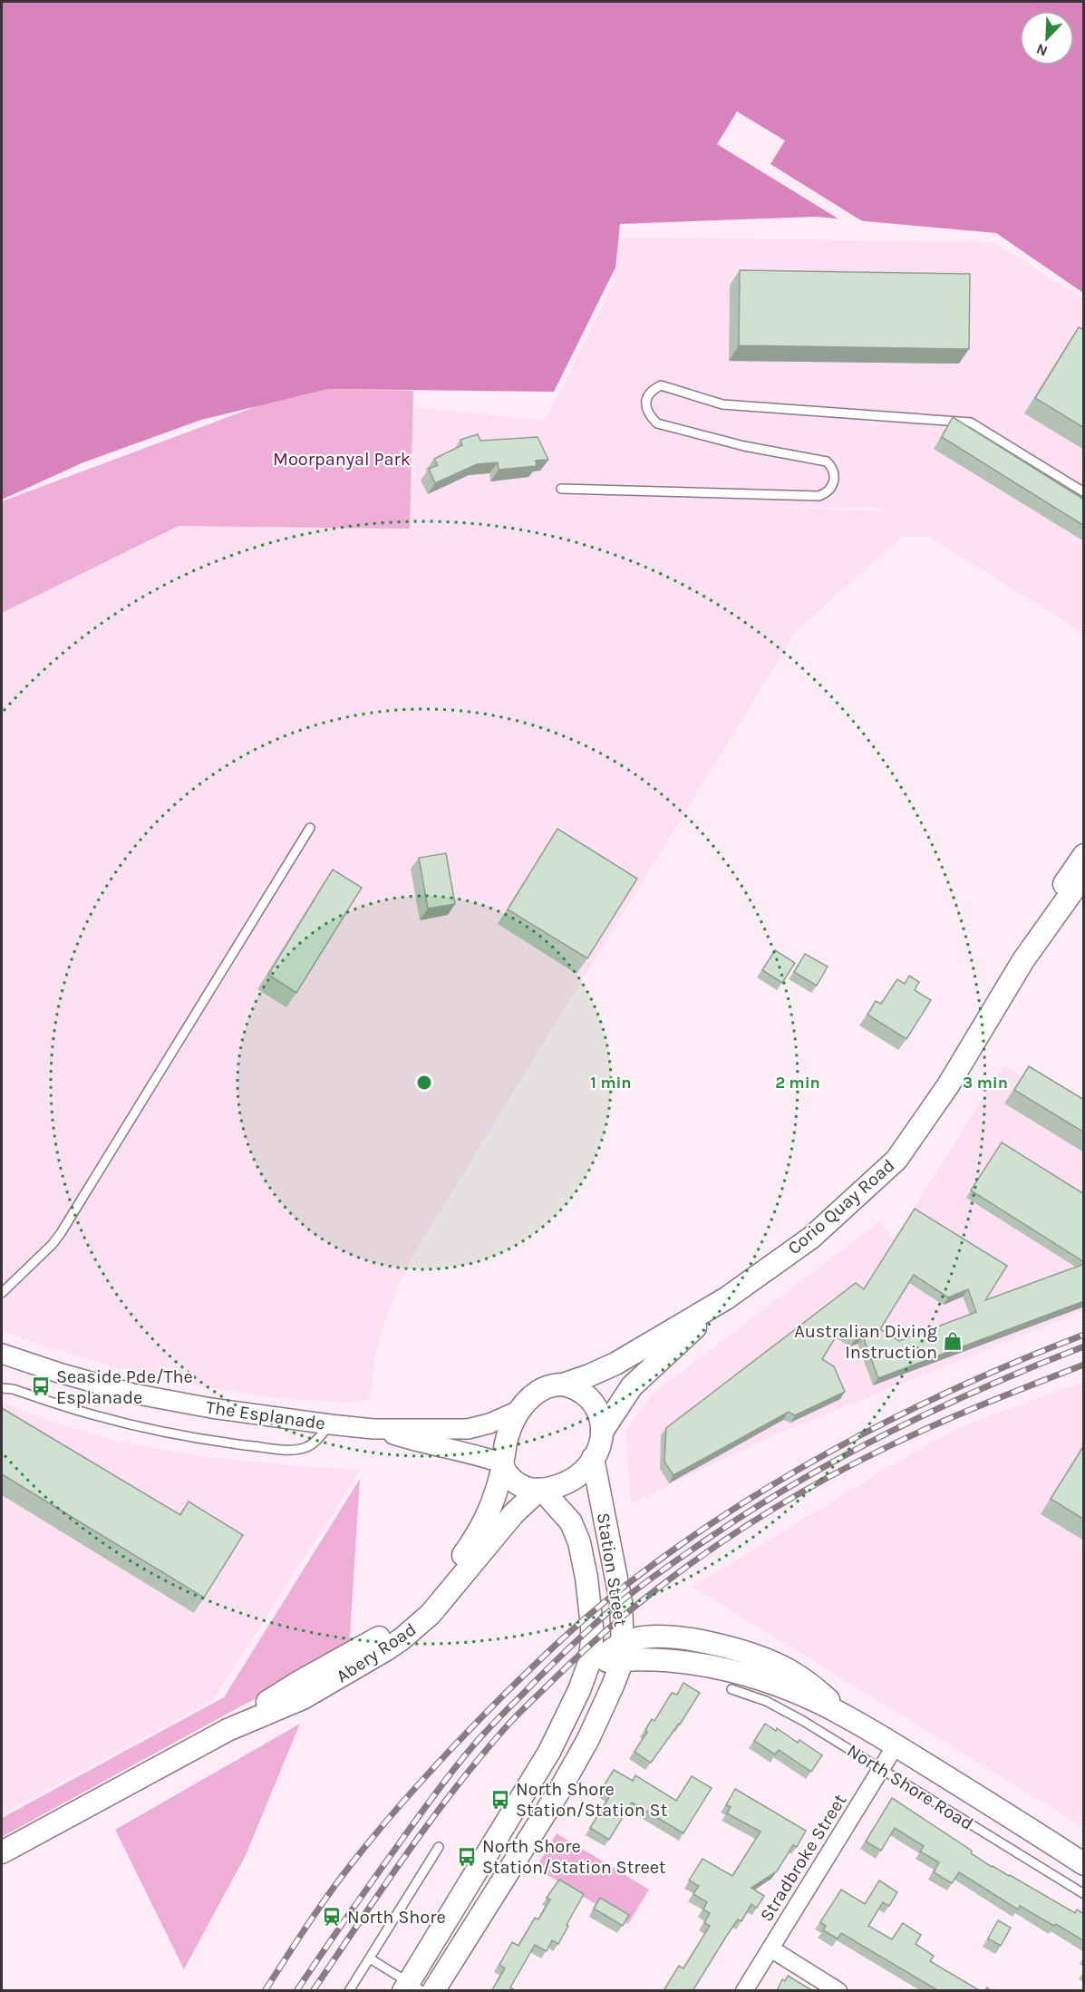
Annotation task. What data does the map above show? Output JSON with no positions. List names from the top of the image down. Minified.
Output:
{"streets":{"main road":["Corio Quay Road","Station Street","Abery Road","North Shore Road"],"street":["The Esplanade","Stradbroke Street"]},"crossings":[["Corio Quay Road","The Esplanade"],["Corio Quay Road","Station Street"],["Corio Quay Road","Abery Road"],["The Esplanade","Station Street"],["The Esplanade","Abery Road"],["Station Street","Abery Road"],["Station Street","North Shore Road"],["North Shore Road","Stradbroke Street"]],"parks":["Moorpanyal Park"],"places":{"shop":["Australian Diving Instruction"],"bus stop":["Seaside Pde/The Esplanade","North Shore Station/Station St","North Shore Station/Station Street"],"station":["North Shore"]},"north":"bottom left","rings":["1 min","2 min","3 min"]}
